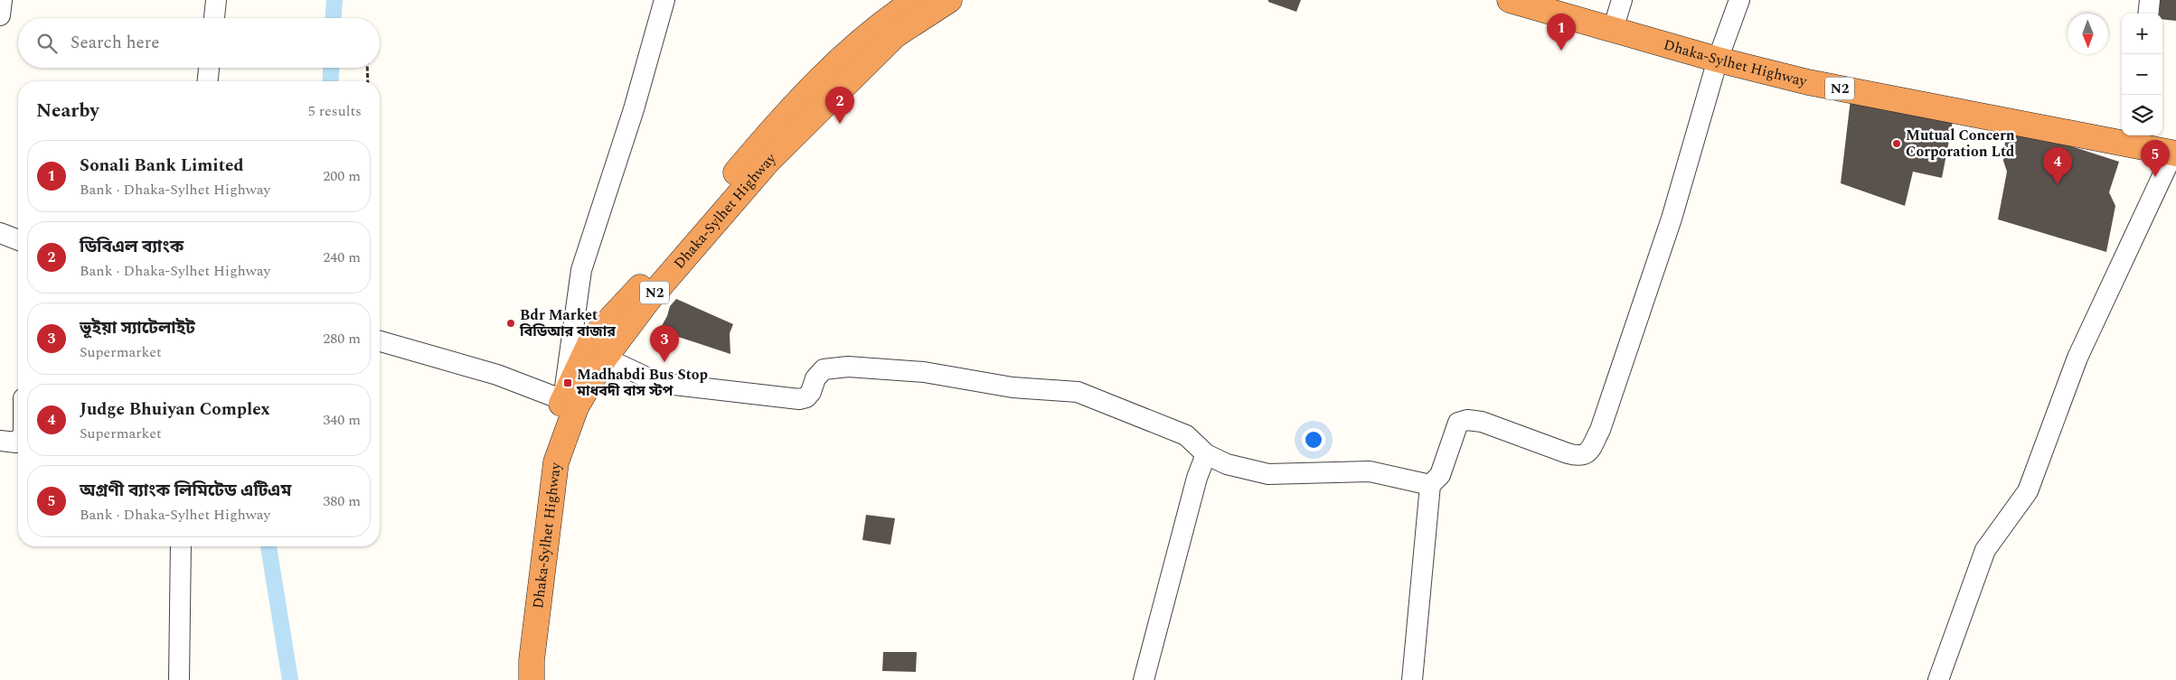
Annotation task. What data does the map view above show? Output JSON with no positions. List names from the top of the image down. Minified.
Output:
{"streets":{"highway":["Dhaka-Sylhet Highway","N2"]},"places":{"other":["Mutual Concern Corporation Ltd","Bdr Market বিডিআর বাজার"],"transit":["Madhabdi Bus Stop মাধবদী বাস স্টপ"]},"north":"bottom","page":{"map_buttons":["+","−"],"pins":["1","2","5","4","3"],"search":"Search here","heading":["Nearby","5 results"],"list":[{"mark":"1","name":"Sonali Bank Limited","note":"Bank · Dhaka-Sylhet Highway","value":"200 m"},{"mark":"2","name":"ডিবিএল ব্যাংক","note":"Bank · Dhaka-Sylhet Highway","value":"240 m"},{"mark":"3","name":"ভূইয়া স্যাটেলাইট","note":"Supermarket","value":"280 m"},{"mark":"4","name":"Judge Bhuiyan Complex","note":"Supermarket","value":"340 m"},{"mark":"5","name":"অগ্রণী ব্যাংক লিমিটেড এটিএম","note":"Bank · Dhaka-Sylhet Highway","value":"380 m"}]}}
